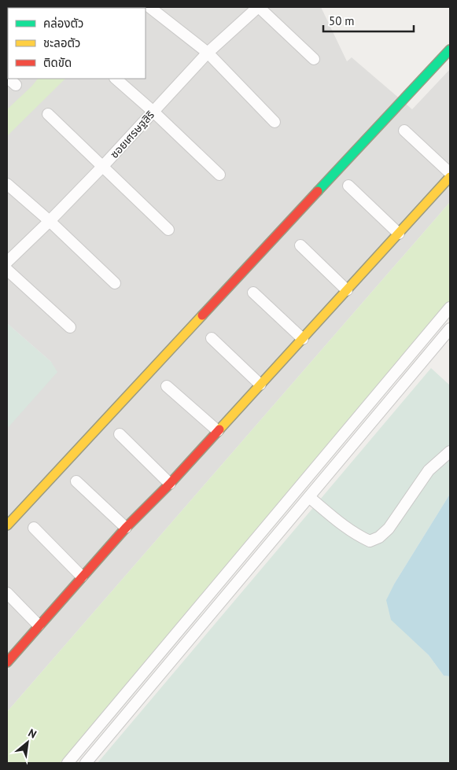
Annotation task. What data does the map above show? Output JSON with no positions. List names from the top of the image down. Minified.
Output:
{"streets":{"street":["ซอยเศรษฐสิริ"]},"legend":["คล่องตัว","ชะลอตัว","ติดขัด"],"scale_bar":"50 m","north":"top right"}
